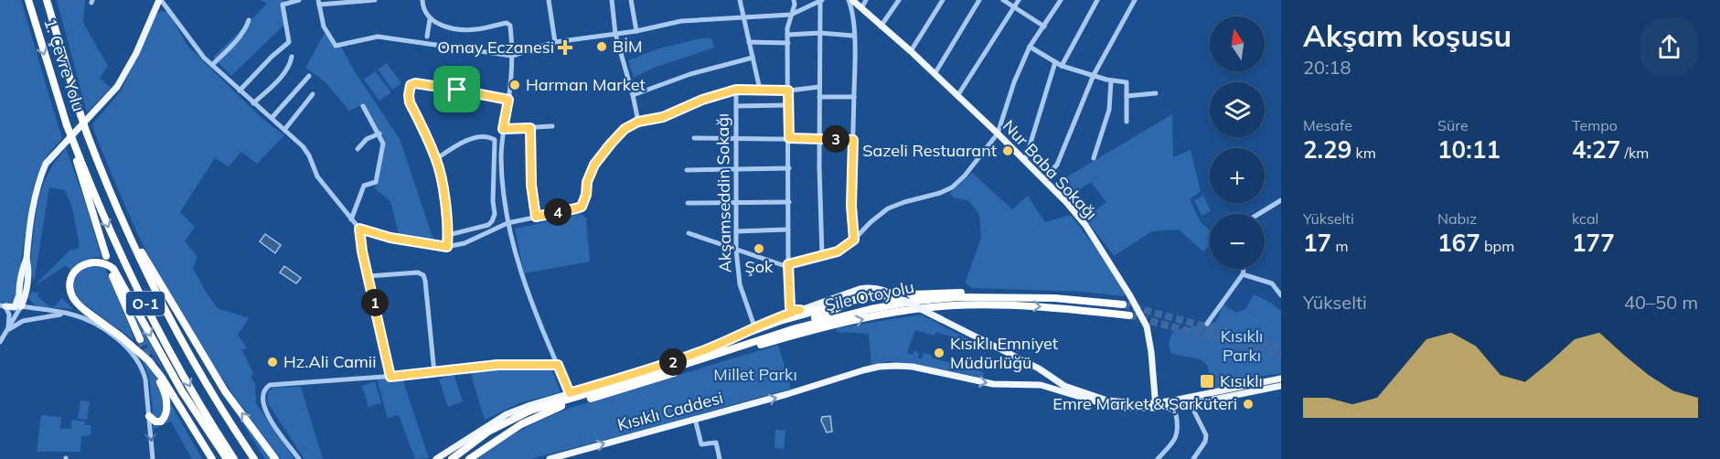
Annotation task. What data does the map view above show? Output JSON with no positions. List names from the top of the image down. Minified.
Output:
{"streets":{"highway":["1. Çevre Yolu","Şile Otoyolu","O-1"],"main road":["Nur Baba Sokağı","Kısıklı Caddesi"],"street":["Akşamseddin Sokağı"]},"crossings":[["1. Çevre Yolu","O-1"],["Nur Baba Sokağı","Kısıklı Caddesi"]],"one_way":["Kısıklı Caddesi"],"parks":["Kısıklı Parkı","Millet Parkı"],"places":{"other":["BİM","Harman Market","Sazeli Restuarant","Şok","Kısıklı Emniyet Müdürlüğü","Hz.Ali Camii","Emre Market & Şarküteri"],"health":["Omay Eczanesi"],"transit":["Kısıklı"]},"north":"top","page":{"heading":["Akşam koşusu","20:18"],"map_buttons":["+","−"],"stats":[["Mesafe","2.29 km"],["Süre","10:11"],["Tempo","4:27 /km"],["Yükselti","17 m"],["Nabız","167 bpm"],["kcal","177"]],"pins":["3","4","1","2"],"chart":["Yükselti","40–50 m"]}}
